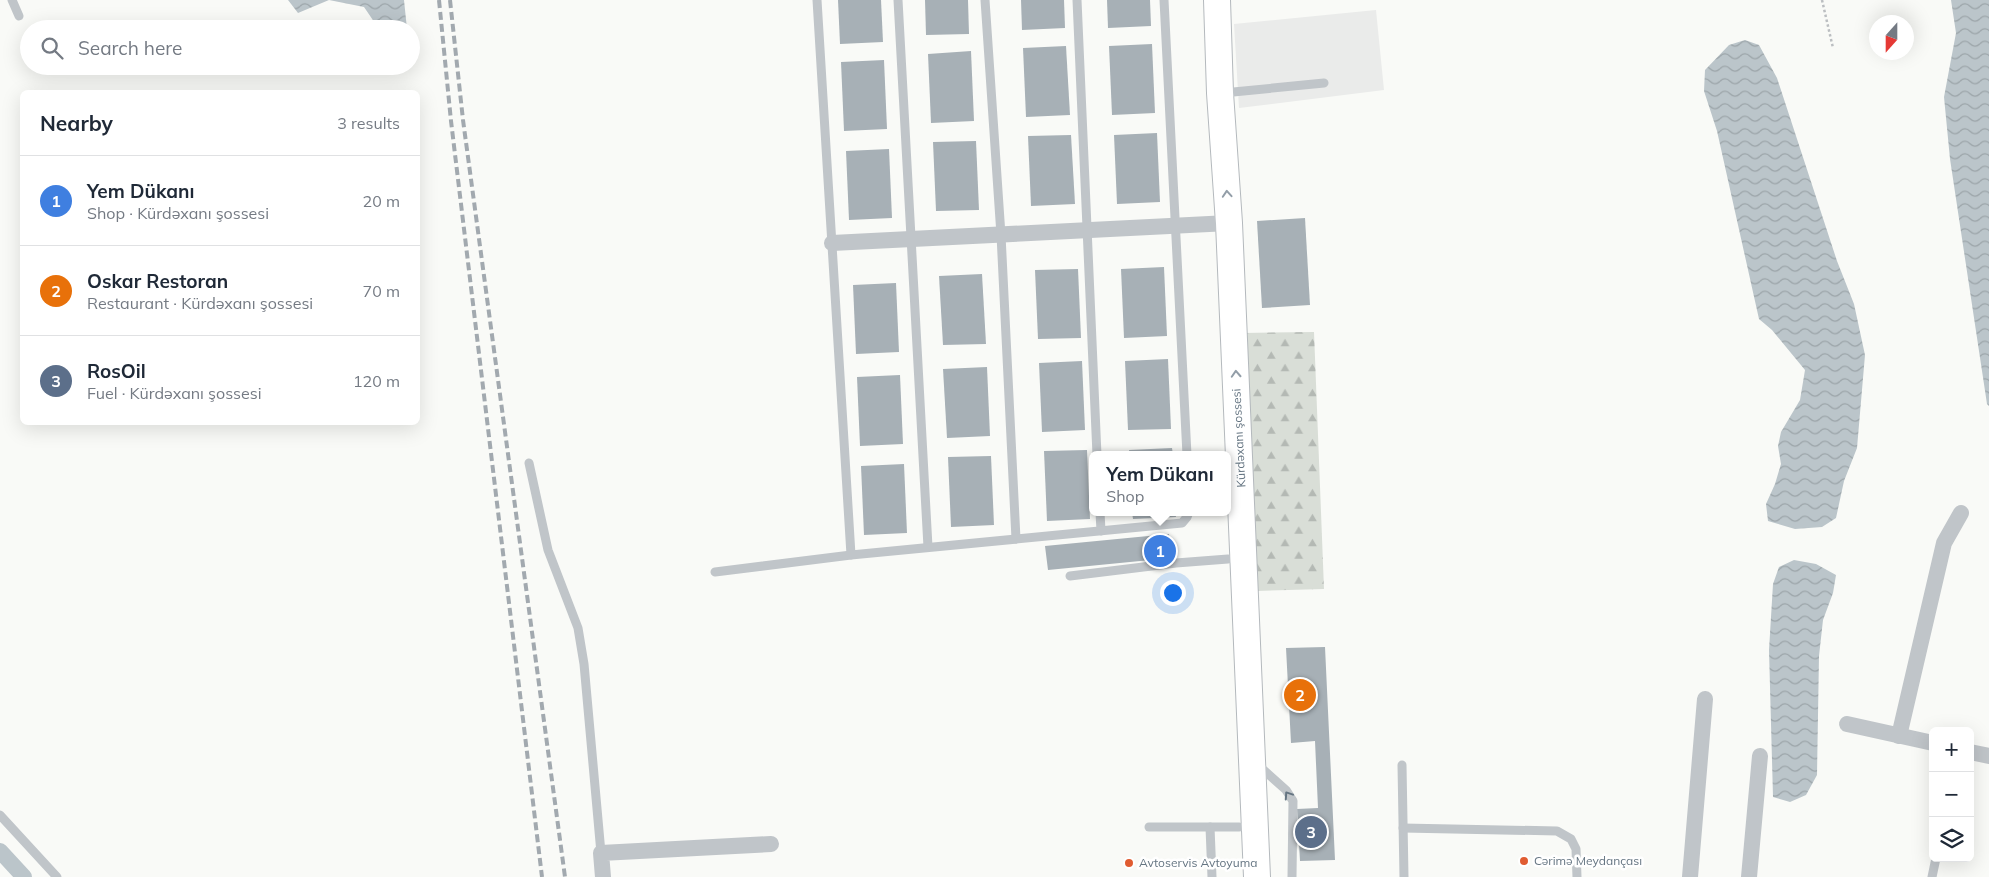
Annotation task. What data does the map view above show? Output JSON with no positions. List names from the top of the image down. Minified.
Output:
{"streets":{"main road":["Kürdəxanı şossesi"]},"places":["Cərimə Meydançası","Avtoservis Avtoyuma"],"north":"bottom","page":{"search":"Search here","heading":["Nearby","3 results"],"list":[{"mark":"1","name":"Yem Dükanı","note":"Shop · Kürdəxanı şossesi","value":"20 m"},{"mark":"2","name":"Oskar Restoran","note":"Restaurant · Kürdəxanı şossesi","value":"70 m"},{"mark":"3","name":"RosOil","note":"Fuel · Kürdəxanı şossesi","value":"120 m"}],"popup":["Yem Dükanı","Shop"],"pins":["1","2","3"],"map_buttons":["+","−"]}}
